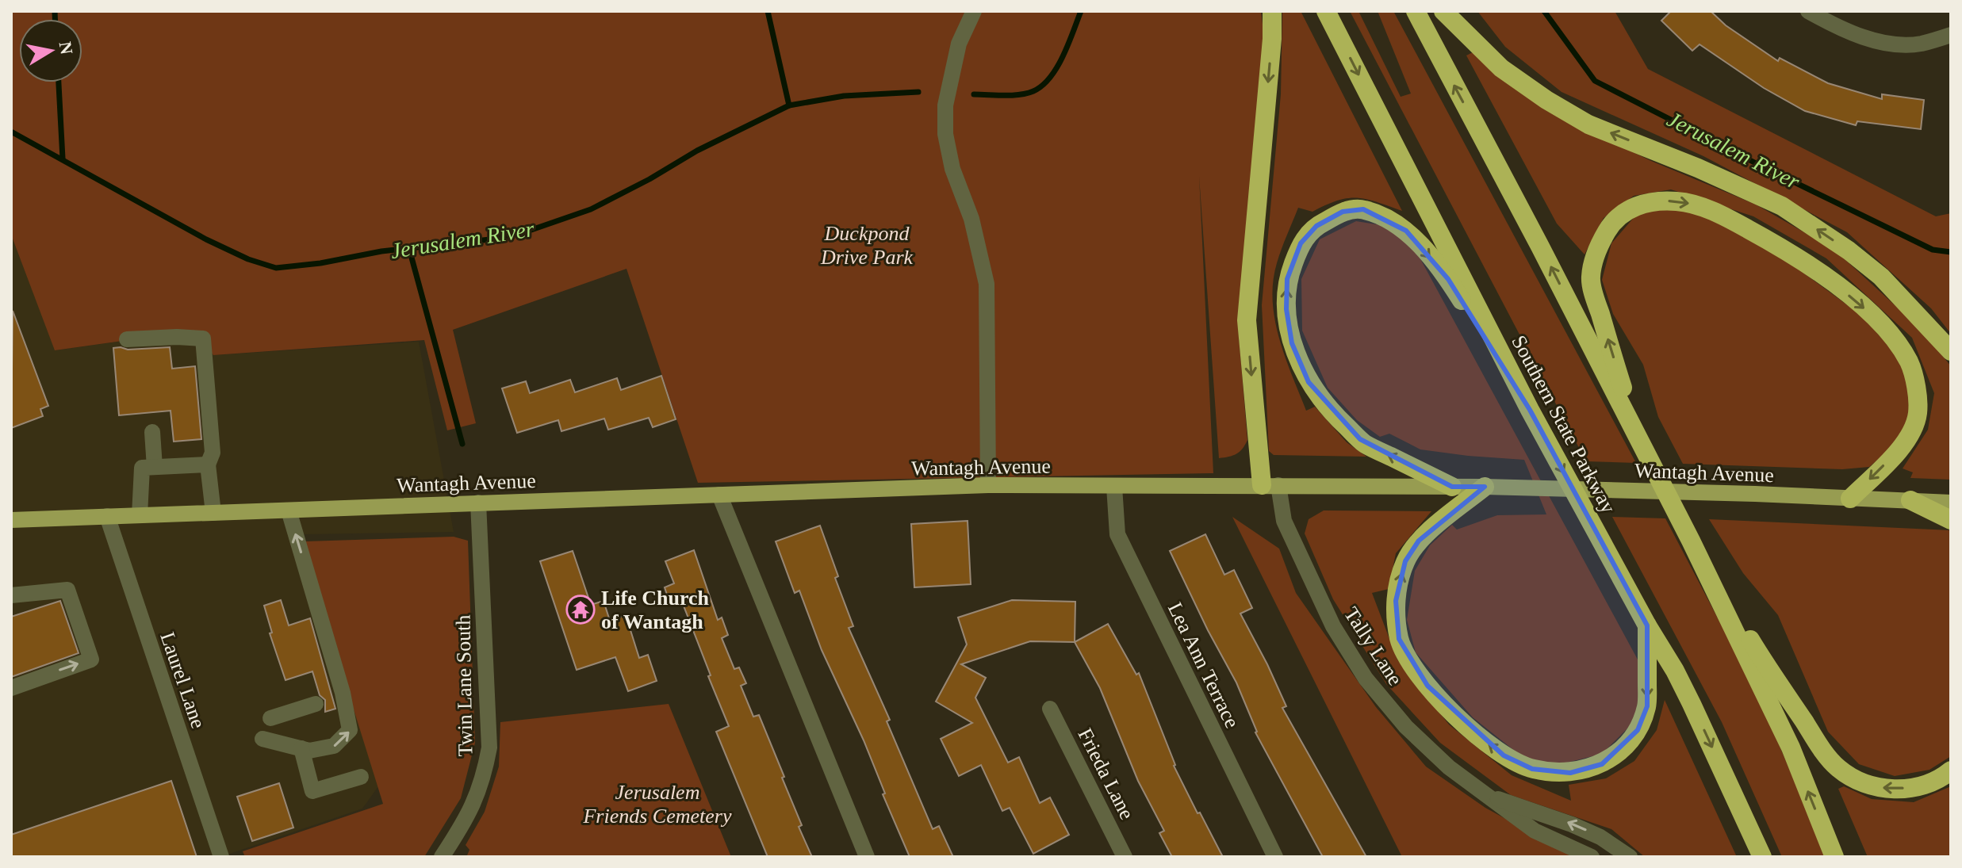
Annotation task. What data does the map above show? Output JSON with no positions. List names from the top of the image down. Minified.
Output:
{"streets":{"highway":["Southern State Parkway"],"main road":["Wantagh Avenue"],"street":["Tally Lane","Lea Ann Terrace","Laurel Lane","Twin Lane South","Frieda Lane"]},"crossings":[["Wantagh Avenue","Tally Lane"],["Wantagh Avenue","Lea Ann Terrace"],["Wantagh Avenue","Laurel Lane"],["Wantagh Avenue","Twin Lane South"]],"water":["Jerusalem River"],"parks":["Duckpond Drive Park","Jerusalem Friends Cemetery"],"places":{"temple":["Life Church of Wantagh"]},"north":"right"}
